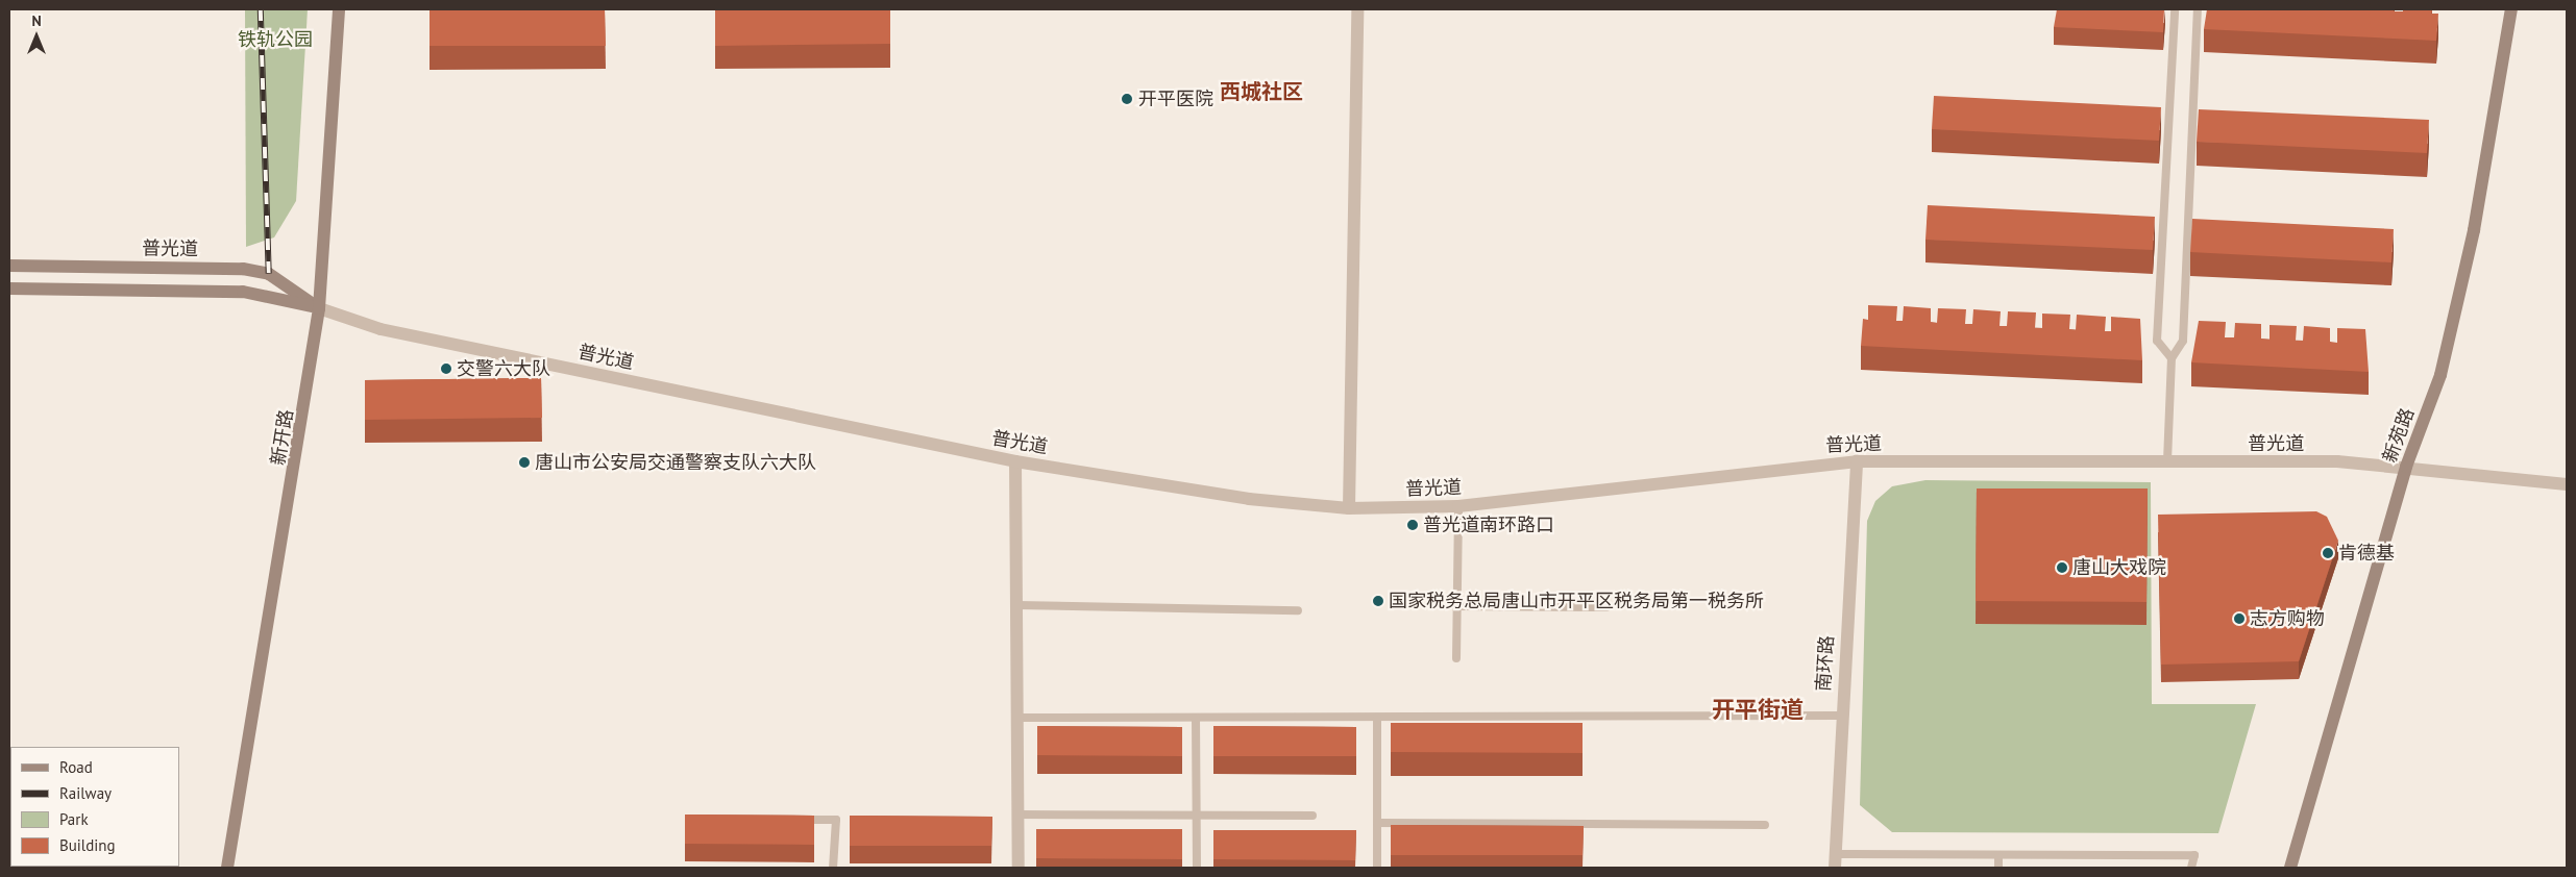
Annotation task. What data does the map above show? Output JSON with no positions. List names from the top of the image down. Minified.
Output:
{"streets":{"main road":["普光道","新苑路","新开路"],"street":["南环路"]},"crossings":[["普光道","新苑路"],["普光道","新开路"],["普光道","南环路"]],"districts":["西城社区","开平街道"],"parks":["铁轨公园"],"places":["开平医院","交警六大队","唐山市公安局交通警察支队六大队","普光道南环路口","肯德基","唐山大戏院","国家税务总局唐山市开平区税务局第一税务所","志方购物"],"legend":["Road","Railway","Park","Building"],"north":"top"}
